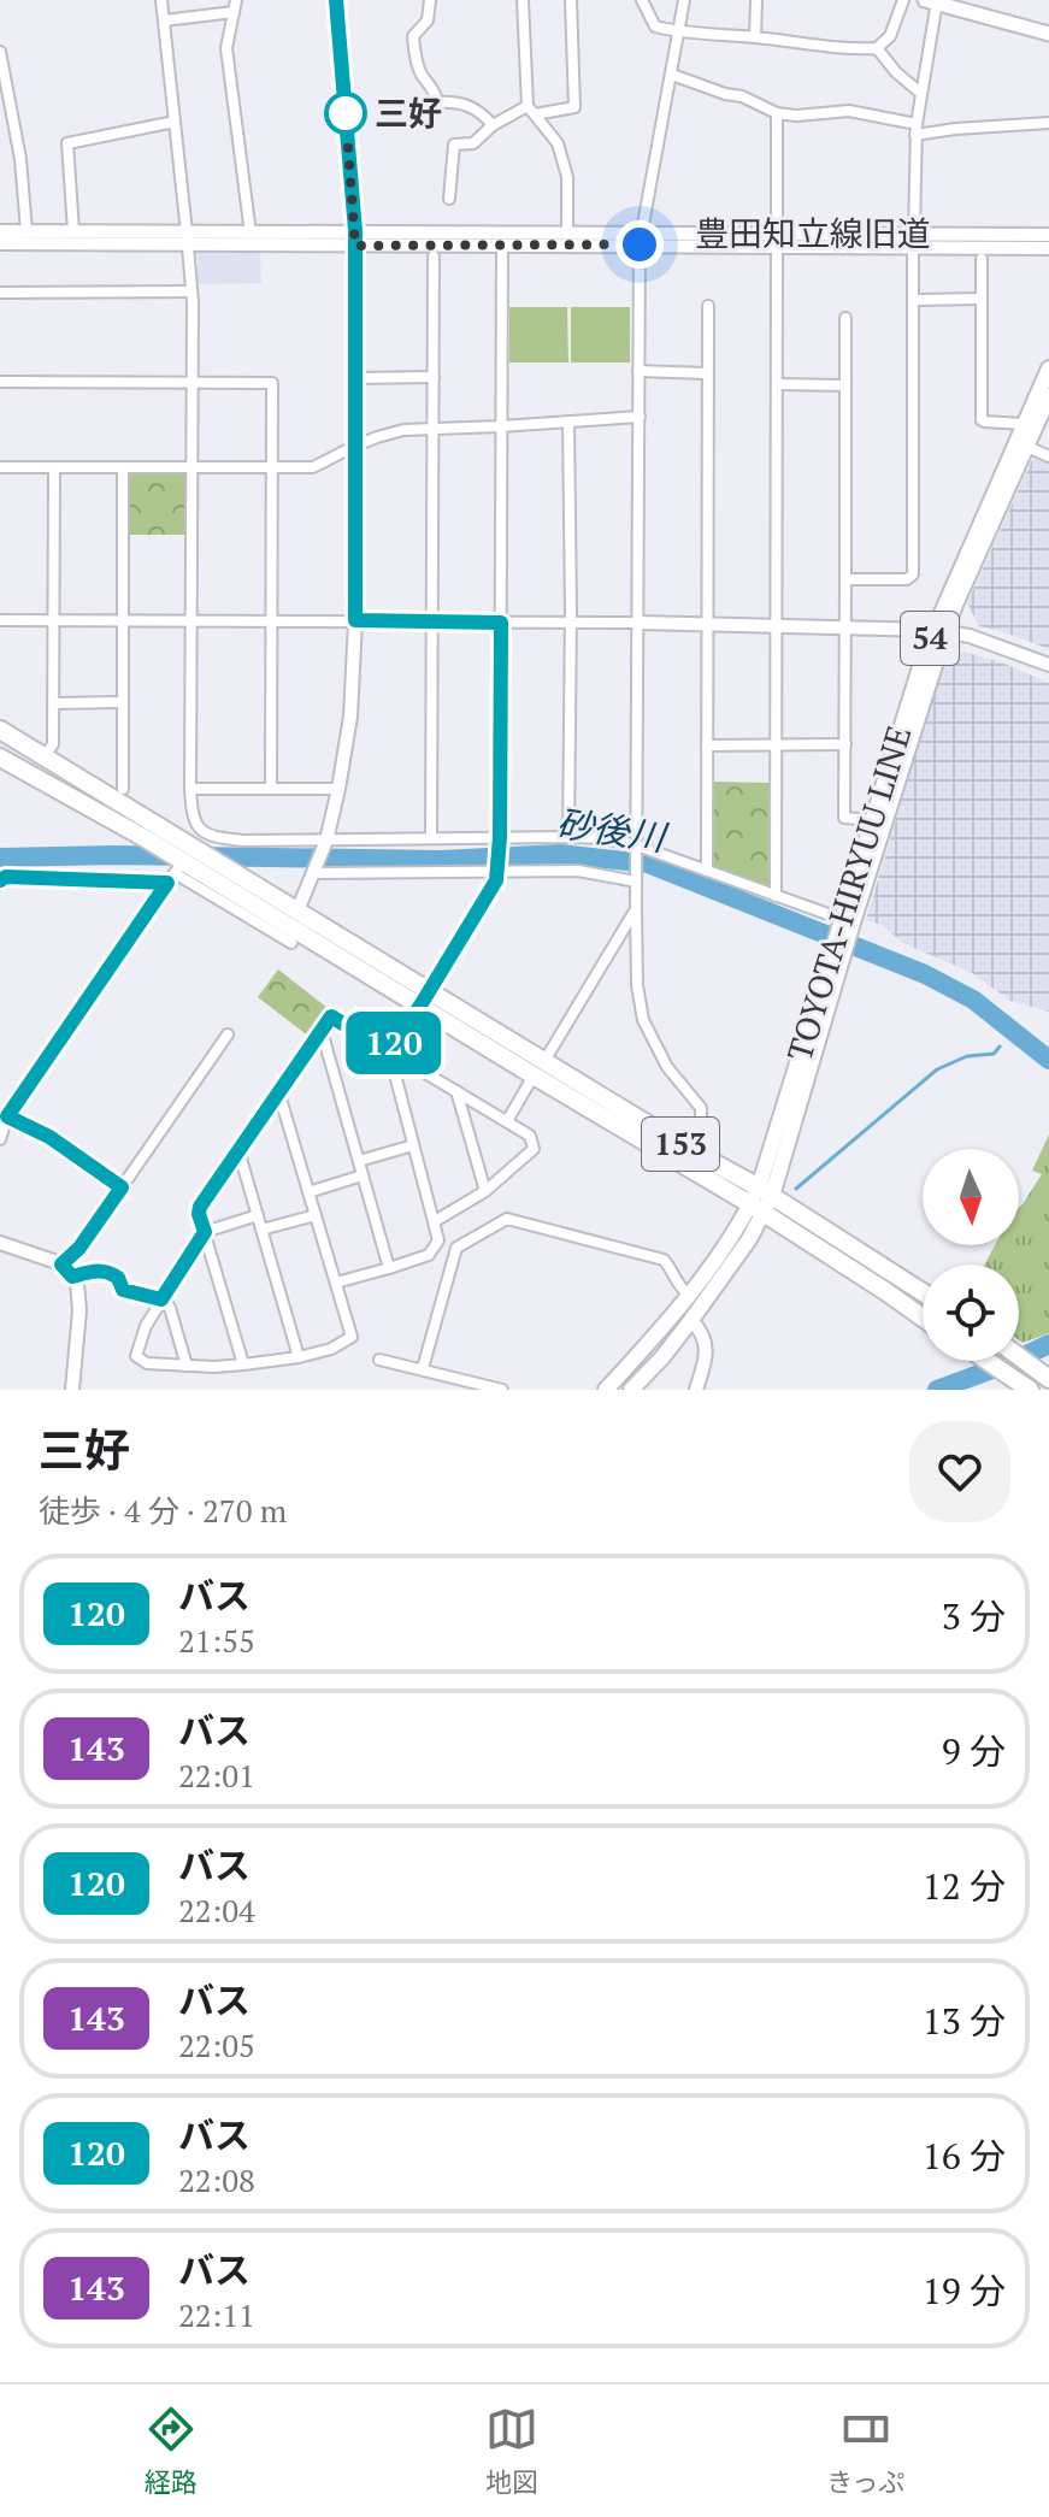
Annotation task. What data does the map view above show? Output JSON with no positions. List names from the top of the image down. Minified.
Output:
{"streets":{"highway":["153"],"main road":["54","TOYOTA-HIRYUU LINE"],"street":["豊田知立線旧道"]},"crossings":[["TOYOTA-HIRYUU LINE","153"]],"water":["砂後川"],"places":["三好"],"lines":["bus line 120"],"north":"bottom","page":{"on_map":"120","heading":["三好","徒歩 · 4 分 · 270 m"],"list":[{"mark":"120","name":"バス","note":"21:55","value":"3 分"},{"mark":"143","name":"バス","note":"22:01","value":"9 分"},{"mark":"120","name":"バス","note":"22:04","value":"12 分"},{"mark":"143","name":"バス","note":"22:05","value":"13 分"},{"mark":"120","name":"バス","note":"22:08","value":"16 分"},{"mark":"143","name":"バス","note":"22:11","value":"19 分"}],"tabs":["経路","地図","きっぷ"]}}
